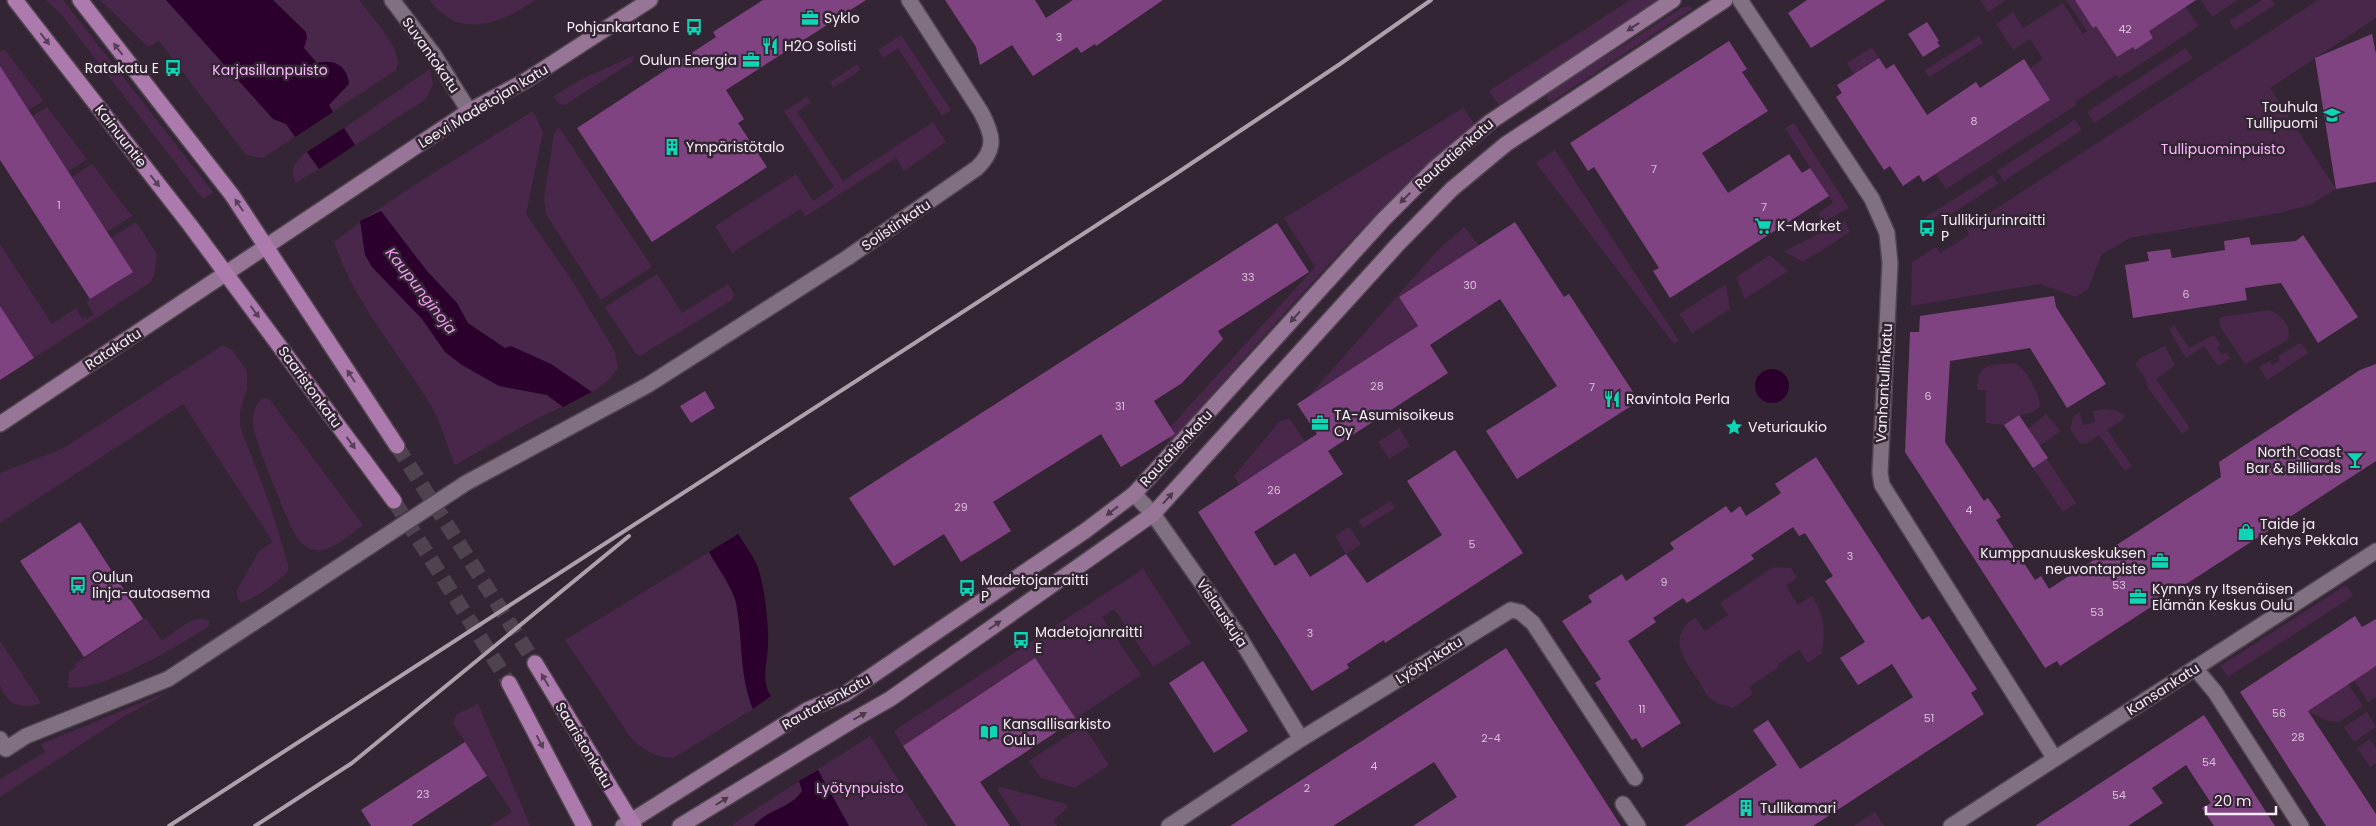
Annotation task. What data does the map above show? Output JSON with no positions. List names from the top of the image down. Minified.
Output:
{"streets":{"main road":["Leevi Madetojan katu","Kainuuntie","Rautatienkatu","Ratakatu","Saaristonkatu"],"street":["Suvantokatu","Solistinkatu","Vanhantullinkatu","Vislauskuja","Lyötynkatu","Kansankatu"]},"crossings":[["Suvantokatu","Leevi Madetojan katu"],["Leevi Madetojan katu","Kainuuntie"],["Leevi Madetojan katu","Ratakatu"],["Leevi Madetojan katu","Saaristonkatu"],["Kainuuntie","Ratakatu"],["Kainuuntie","Saaristonkatu"],["Rautatienkatu","Saaristonkatu"],["Rautatienkatu","Vislauskuja"],["Ratakatu","Saaristonkatu"],["Vanhantullinkatu","Kansankatu"],["Vislauskuja","Lyötynkatu"]],"water":["Kaupunginoja"],"parks":["Karjasillanpuisto","Tullipuominpuisto","Lyötynpuisto"],"places":{"office":["Syklo","Oulun Energia","TA-Asumisoikeus Oy","Kumppanuuskeskuksen neuvontapiste","Kynnys ry Itsenäisen Elämän Keskus Oulu"],"bus stop":["Pohjankartano E","Ratakatu E","Tullikirjurinraitti P","Oulun linja-autoasema","Madetojanraitti P","Madetojanraitti E"],"restaurant":["H2O Solisti","Ravintola Perla"],"school or university":["Touhula Tullipuomi"],"building":["Ympäristötalo","Tullikamari"],"supermarket":["K-Market"],"place":["Veturiaukio"],"bar":["North Coast Bar & Billiards"],"shop":["Taide ja Kehys Pekkala"],"library":["Kansallisarkisto Oulu"]},"house_numbers":["42","3","8","7","1","7","33","30","6","28","7","6","31","26","29","4","5","3","9","53","53","3","11","56","51","28","2-4","54","4","2","23","54"],"scale_bar":"20 m"}
